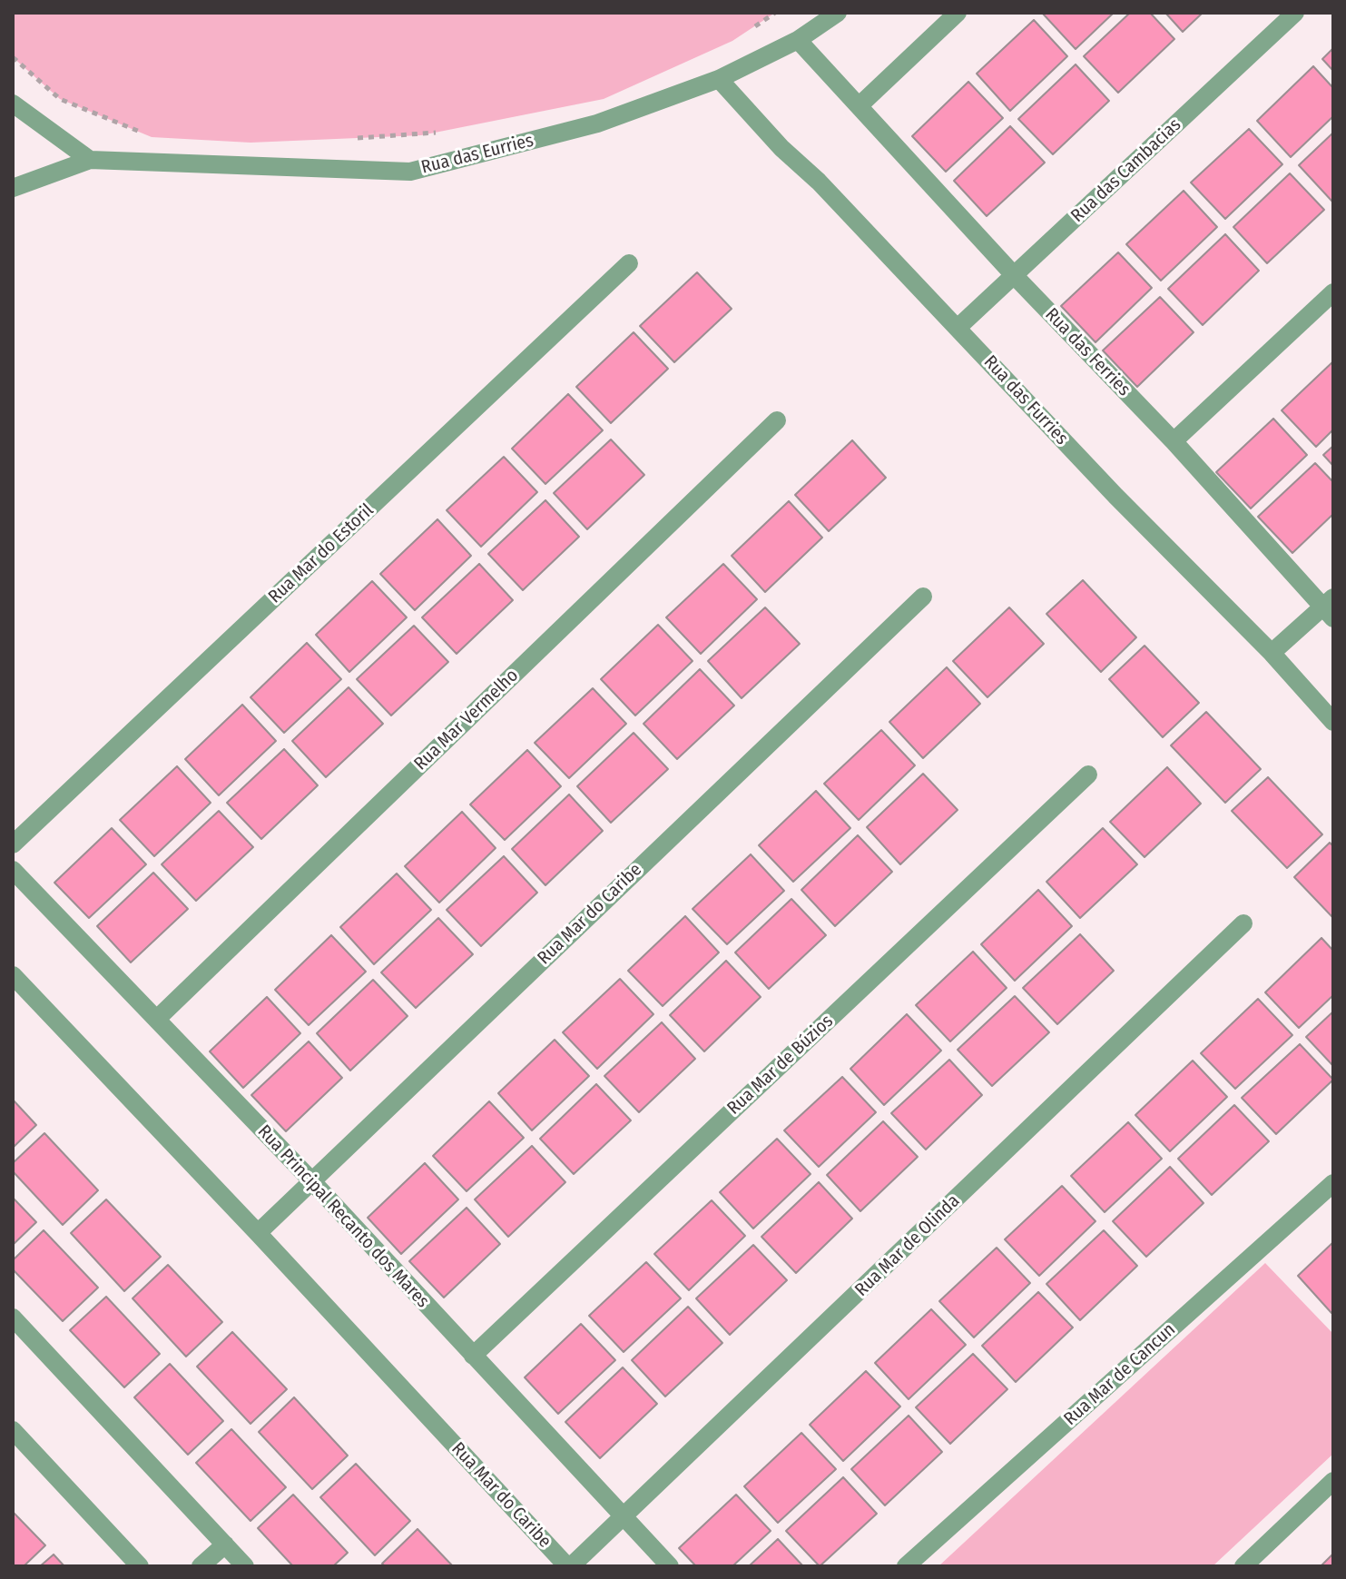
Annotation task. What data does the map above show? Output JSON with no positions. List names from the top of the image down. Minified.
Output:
{"streets":{"street":["Rua das Eurries","Rua das Cambacias","Rua das Ferries","Rua das Furries","Rua Mar do Estoril","Rua Mar Vermelho","Rua Mar do Caribe","Rua Mar de Búzios","Rua Principal Recanto dos Mares","Rua Mar de Olinda","Rua Mar de Cancun"]},"crossings":[["Rua das Eurries","Rua das Ferries"],["Rua das Eurries","Rua das Furries"],["Rua das Cambacias","Rua das Ferries"],["Rua das Cambacias","Rua das Furries"],["Rua Mar Vermelho","Rua Principal Recanto dos Mares"],["Rua Mar do Caribe","Rua Principal Recanto dos Mares"],["Rua Mar do Caribe","Rua Mar de Olinda"],["Rua Mar de Búzios","Rua Principal Recanto dos Mares"],["Rua Principal Recanto dos Mares","Rua Mar de Olinda"]]}
